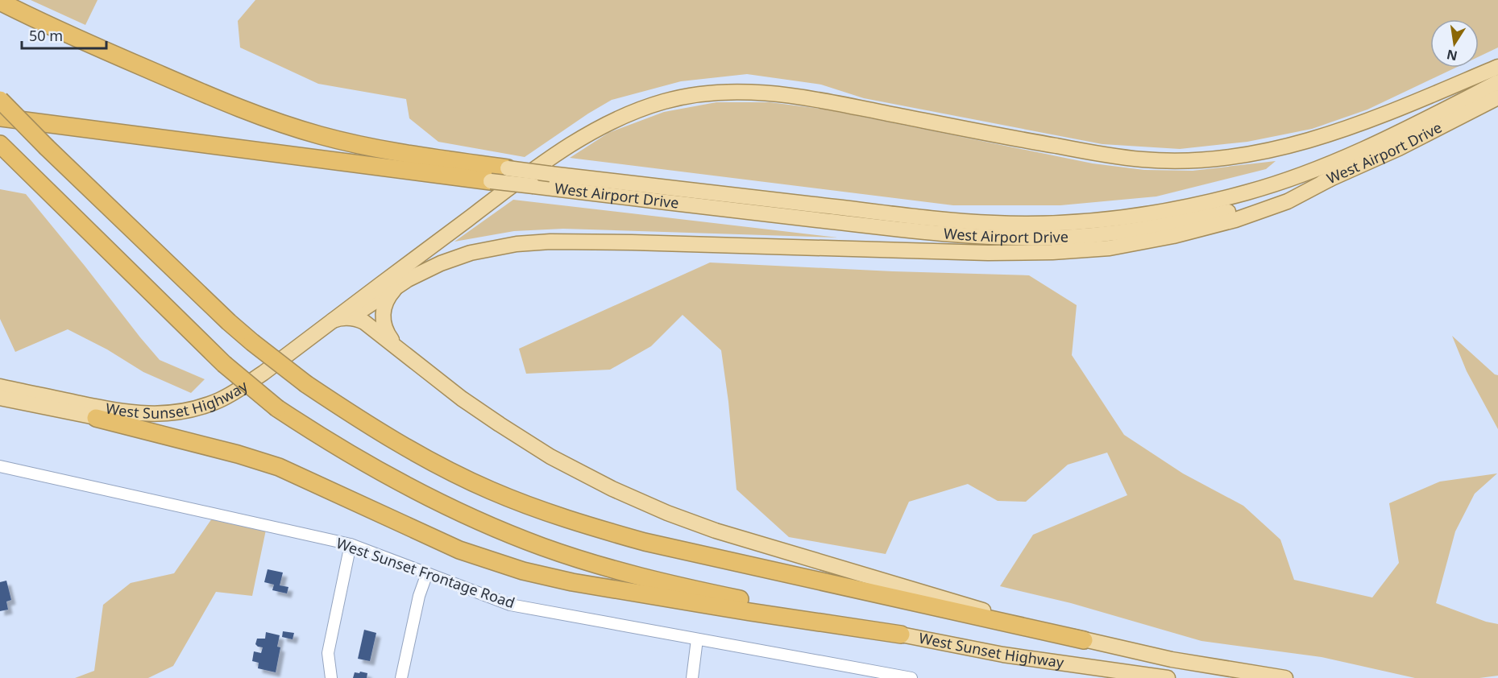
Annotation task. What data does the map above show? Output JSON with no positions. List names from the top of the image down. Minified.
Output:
{"streets":{"main road":["West Airport Drive","West Sunset Highway"],"street":["West Sunset Frontage Road"]},"crossings":[["West Airport Drive","West Sunset Highway"]],"scale_bar":"50 m","north":"bottom"}
